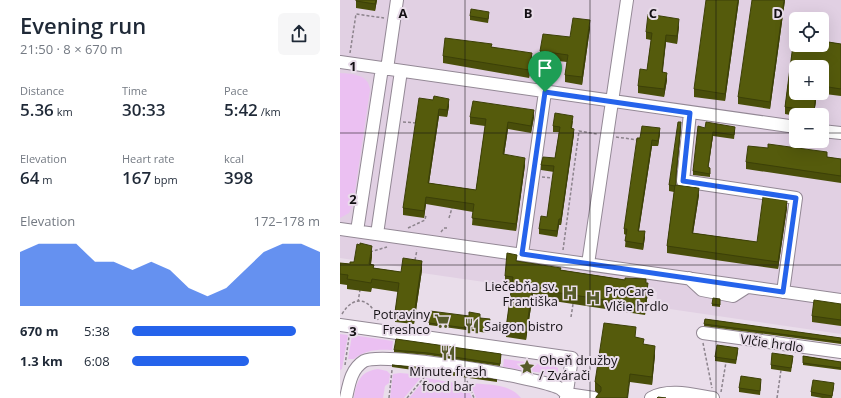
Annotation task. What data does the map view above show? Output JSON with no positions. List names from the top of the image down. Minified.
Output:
{"streets":{"street":["Vlčie hrdlo"]},"places":{"hospital":["Liečebňa sv. Františka","ProCare Vlčie hrdlo"],"supermarket":["Potraviny Freshco"],"restaurant":["Saigon bistro","Minute fresh food bar"],"place":["Oheň družby / Zvárači"]},"page":{"heading":["Evening run","21:50 · 8 × 670 m"],"map_buttons":["+","−"],"stats":[["Distance","5.36 km"],["Time","30:33"],["Pace","5:42 /km"],["Elevation","64 m"],["Heart rate","167 bpm"],["kcal","398"]],"chart":["Elevation","172–178 m"],"list":[{"name":"670 m","note":"5:38"},{"name":"1.3 km","note":"6:08"}]},"grid":{"columns":["A","B","C","D"],"rows":["1","2","3"]}}
